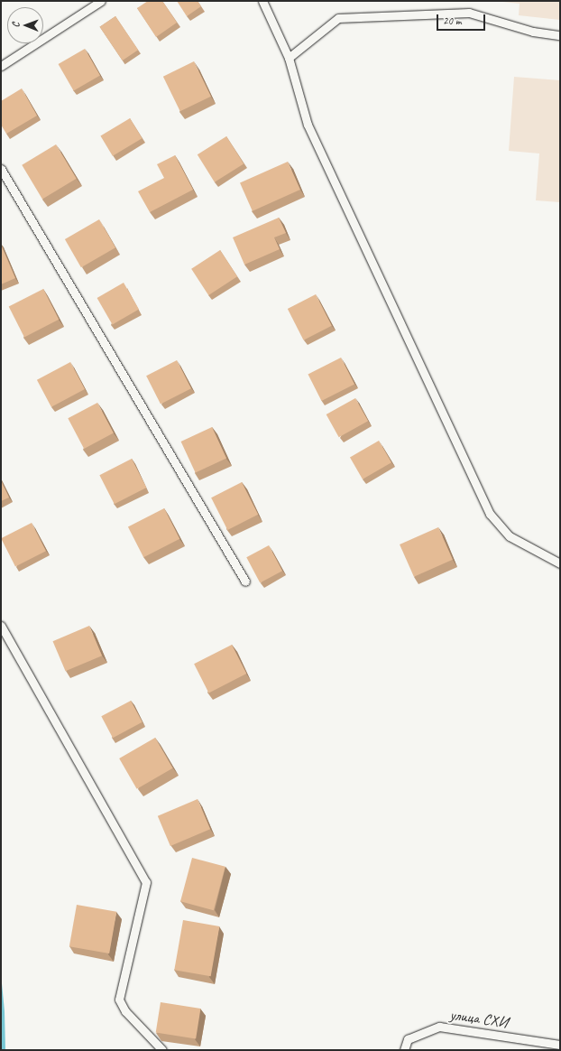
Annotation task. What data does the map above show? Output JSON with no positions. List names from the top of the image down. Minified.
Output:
{"streets":{"lane":["улица СХИ"]},"scale_bar":"20 m","north":"left"}
